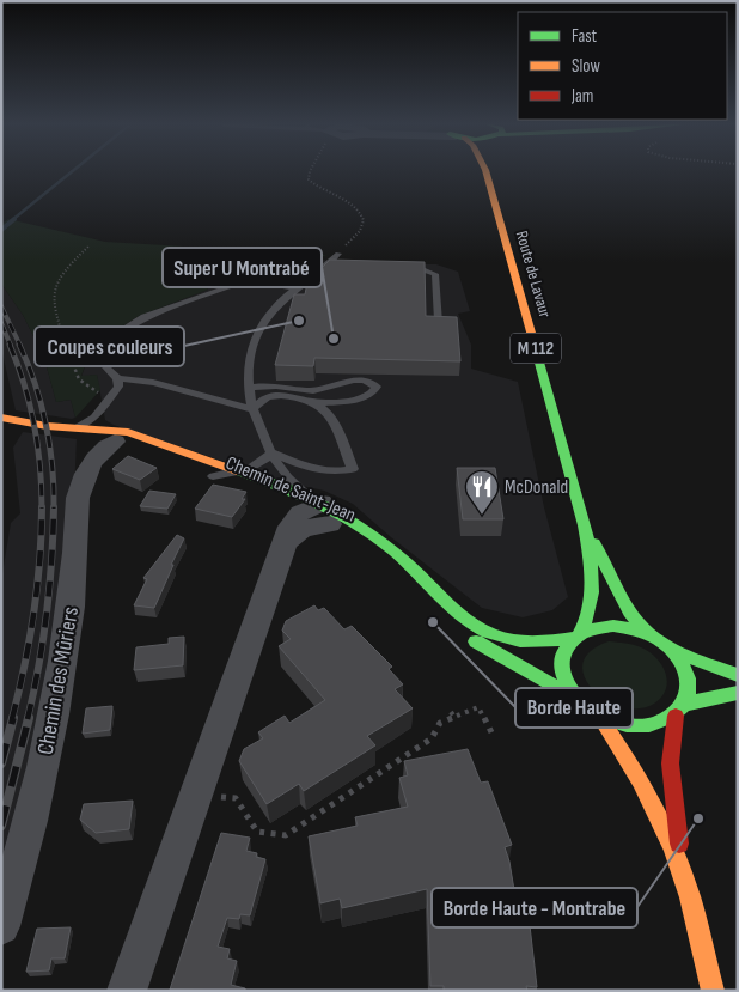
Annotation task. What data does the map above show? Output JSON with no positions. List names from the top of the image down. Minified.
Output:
{"streets":{"main road":["Route de Lavaur","M 112","Chemin de Saint-Jean"],"street":["Chemin des Mûriers"]},"crossings":[["Route de Lavaur","Chemin de Saint-Jean"],["Chemin de Saint-Jean","Chemin des Mûriers"]],"places":{"other":["Coupes couleurs","Super U Montrabé","Borde Haute","Borde Haute - Montrabe"],"restaurant":["McDonald"]},"legend":["Fast","Slow","Jam"]}
